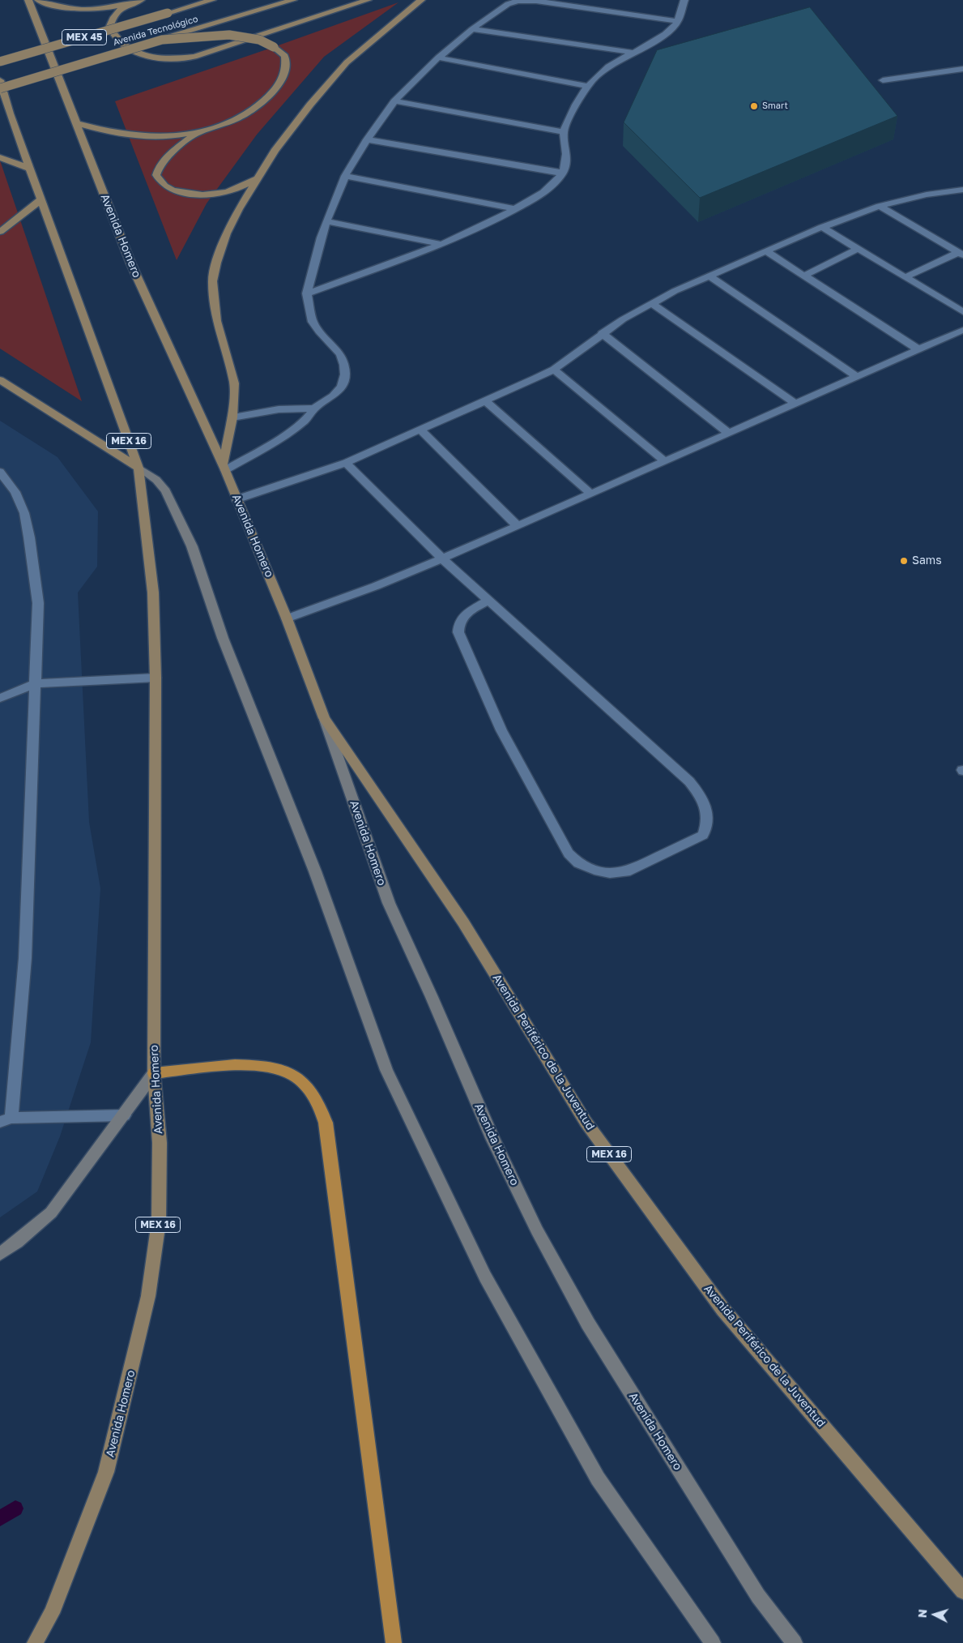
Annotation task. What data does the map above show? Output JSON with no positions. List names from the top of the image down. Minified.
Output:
{"streets":{"main road":["Avenida Tecnológico","MEX 45","Avenida Homero","MEX 16","Avenida Periférico de la Juventud"]},"crossings":[["Avenida Homero","Avenida Periférico de la Juventud"],["MEX 16","Avenida Periférico de la Juventud"]],"places":["Smart","Sams"],"north":"left"}
